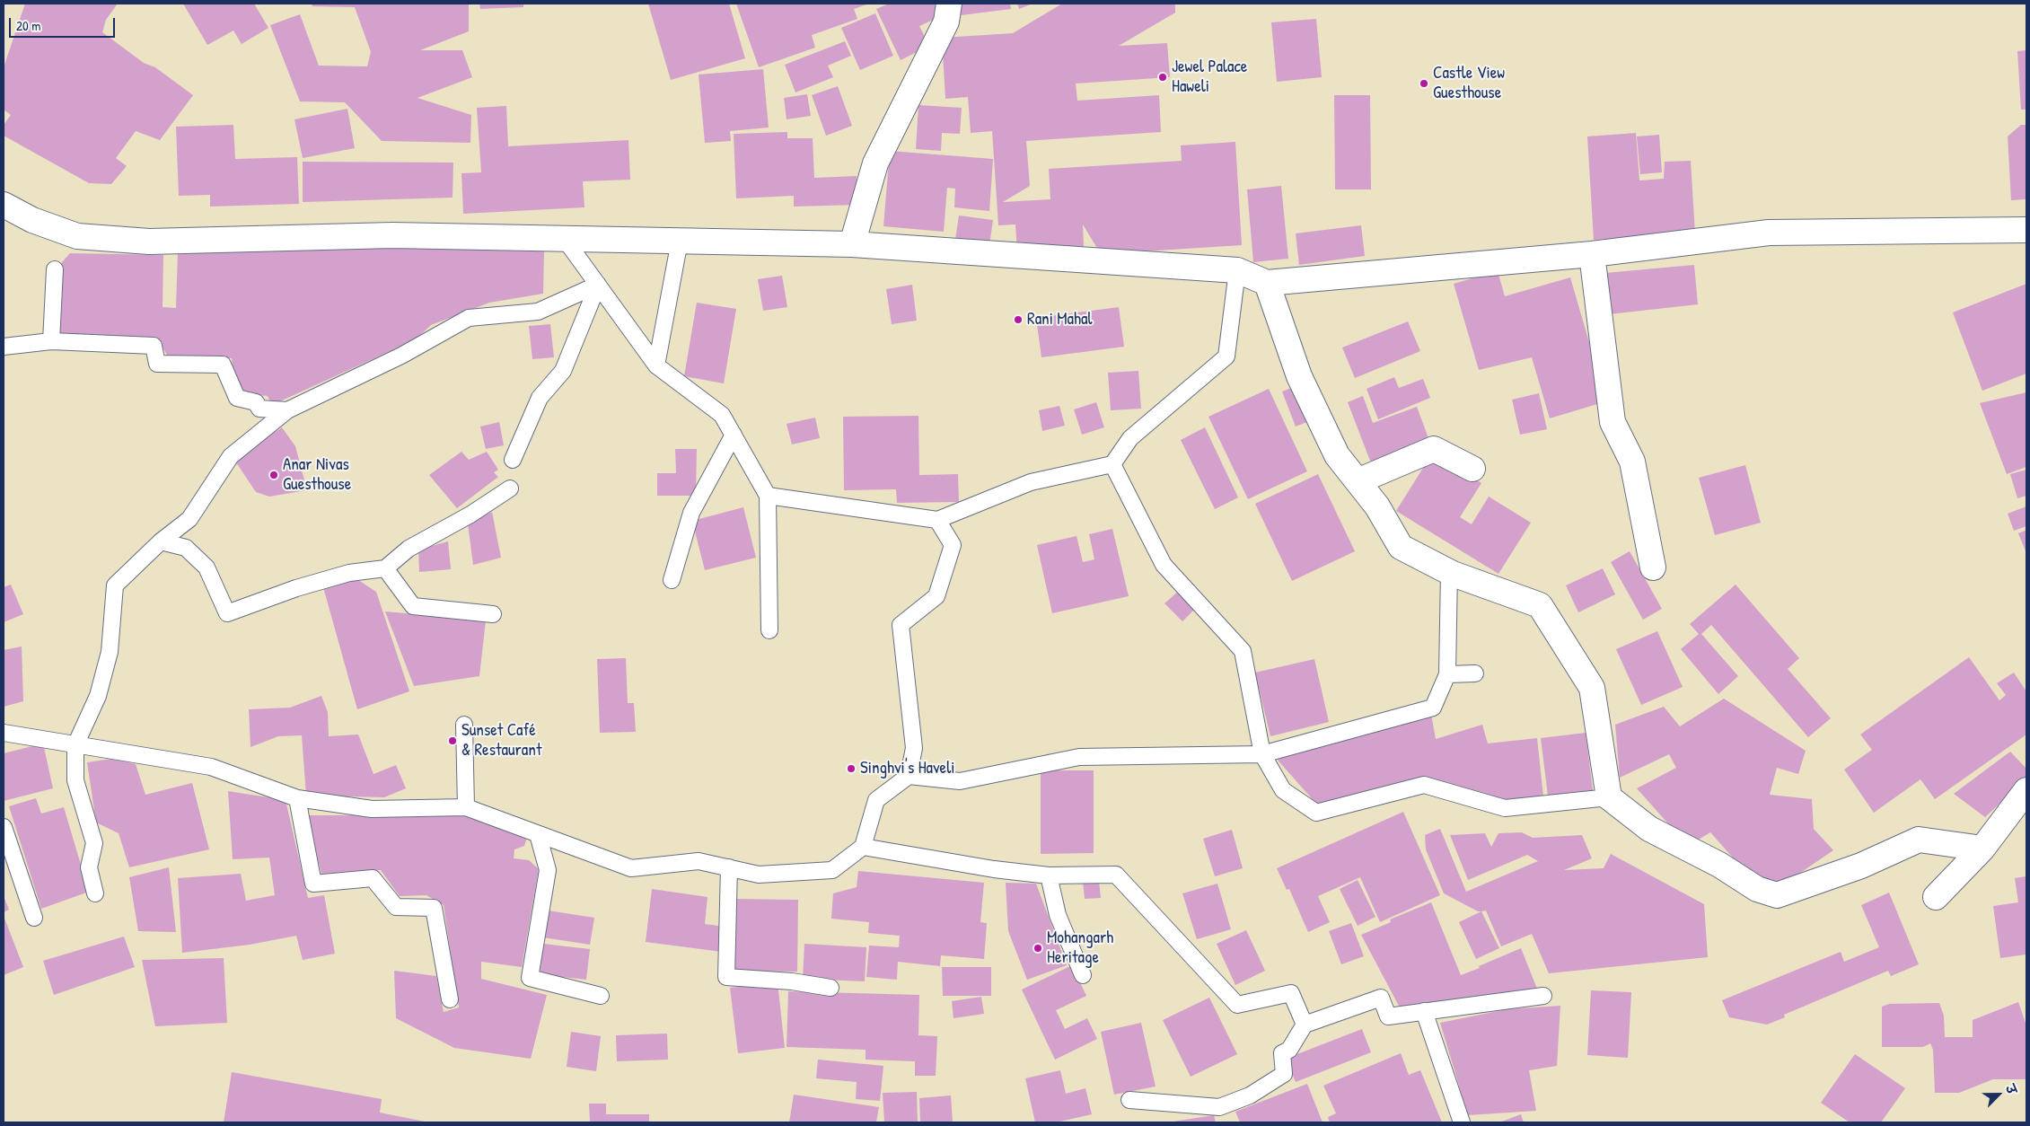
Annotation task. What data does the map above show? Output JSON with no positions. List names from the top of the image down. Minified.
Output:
{"places":["Jewel Palace Haweli","Castle View Guesthouse","Rani Mahal","Anar Nivas Guesthouse","Sunset Café & Restaurant","Singhvi's Haveli","Mohangarh Heritage"],"scale_bar":"20 m","north":"top right"}
